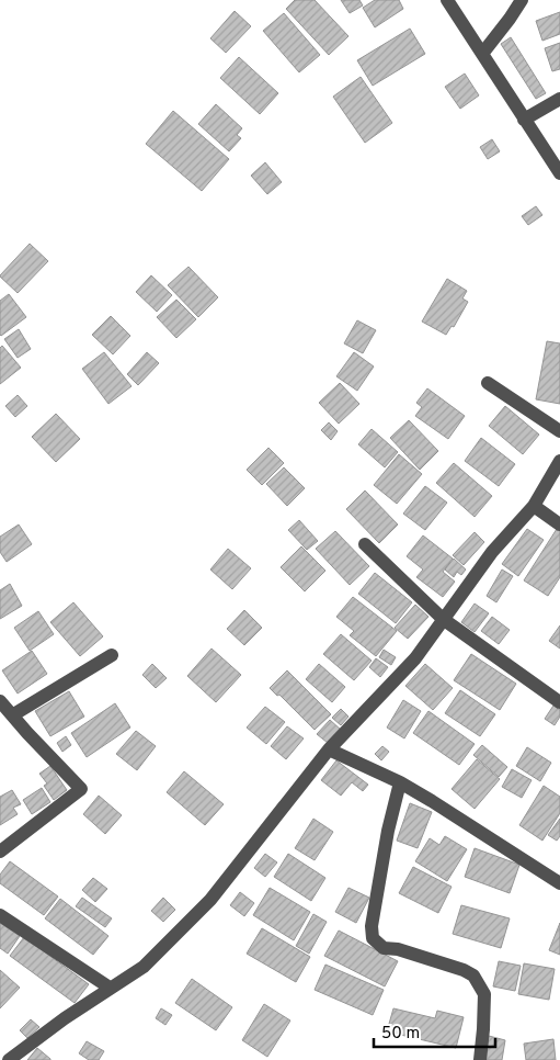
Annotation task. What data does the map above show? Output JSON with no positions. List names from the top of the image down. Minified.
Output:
{"scale_bar":"50 m"}
